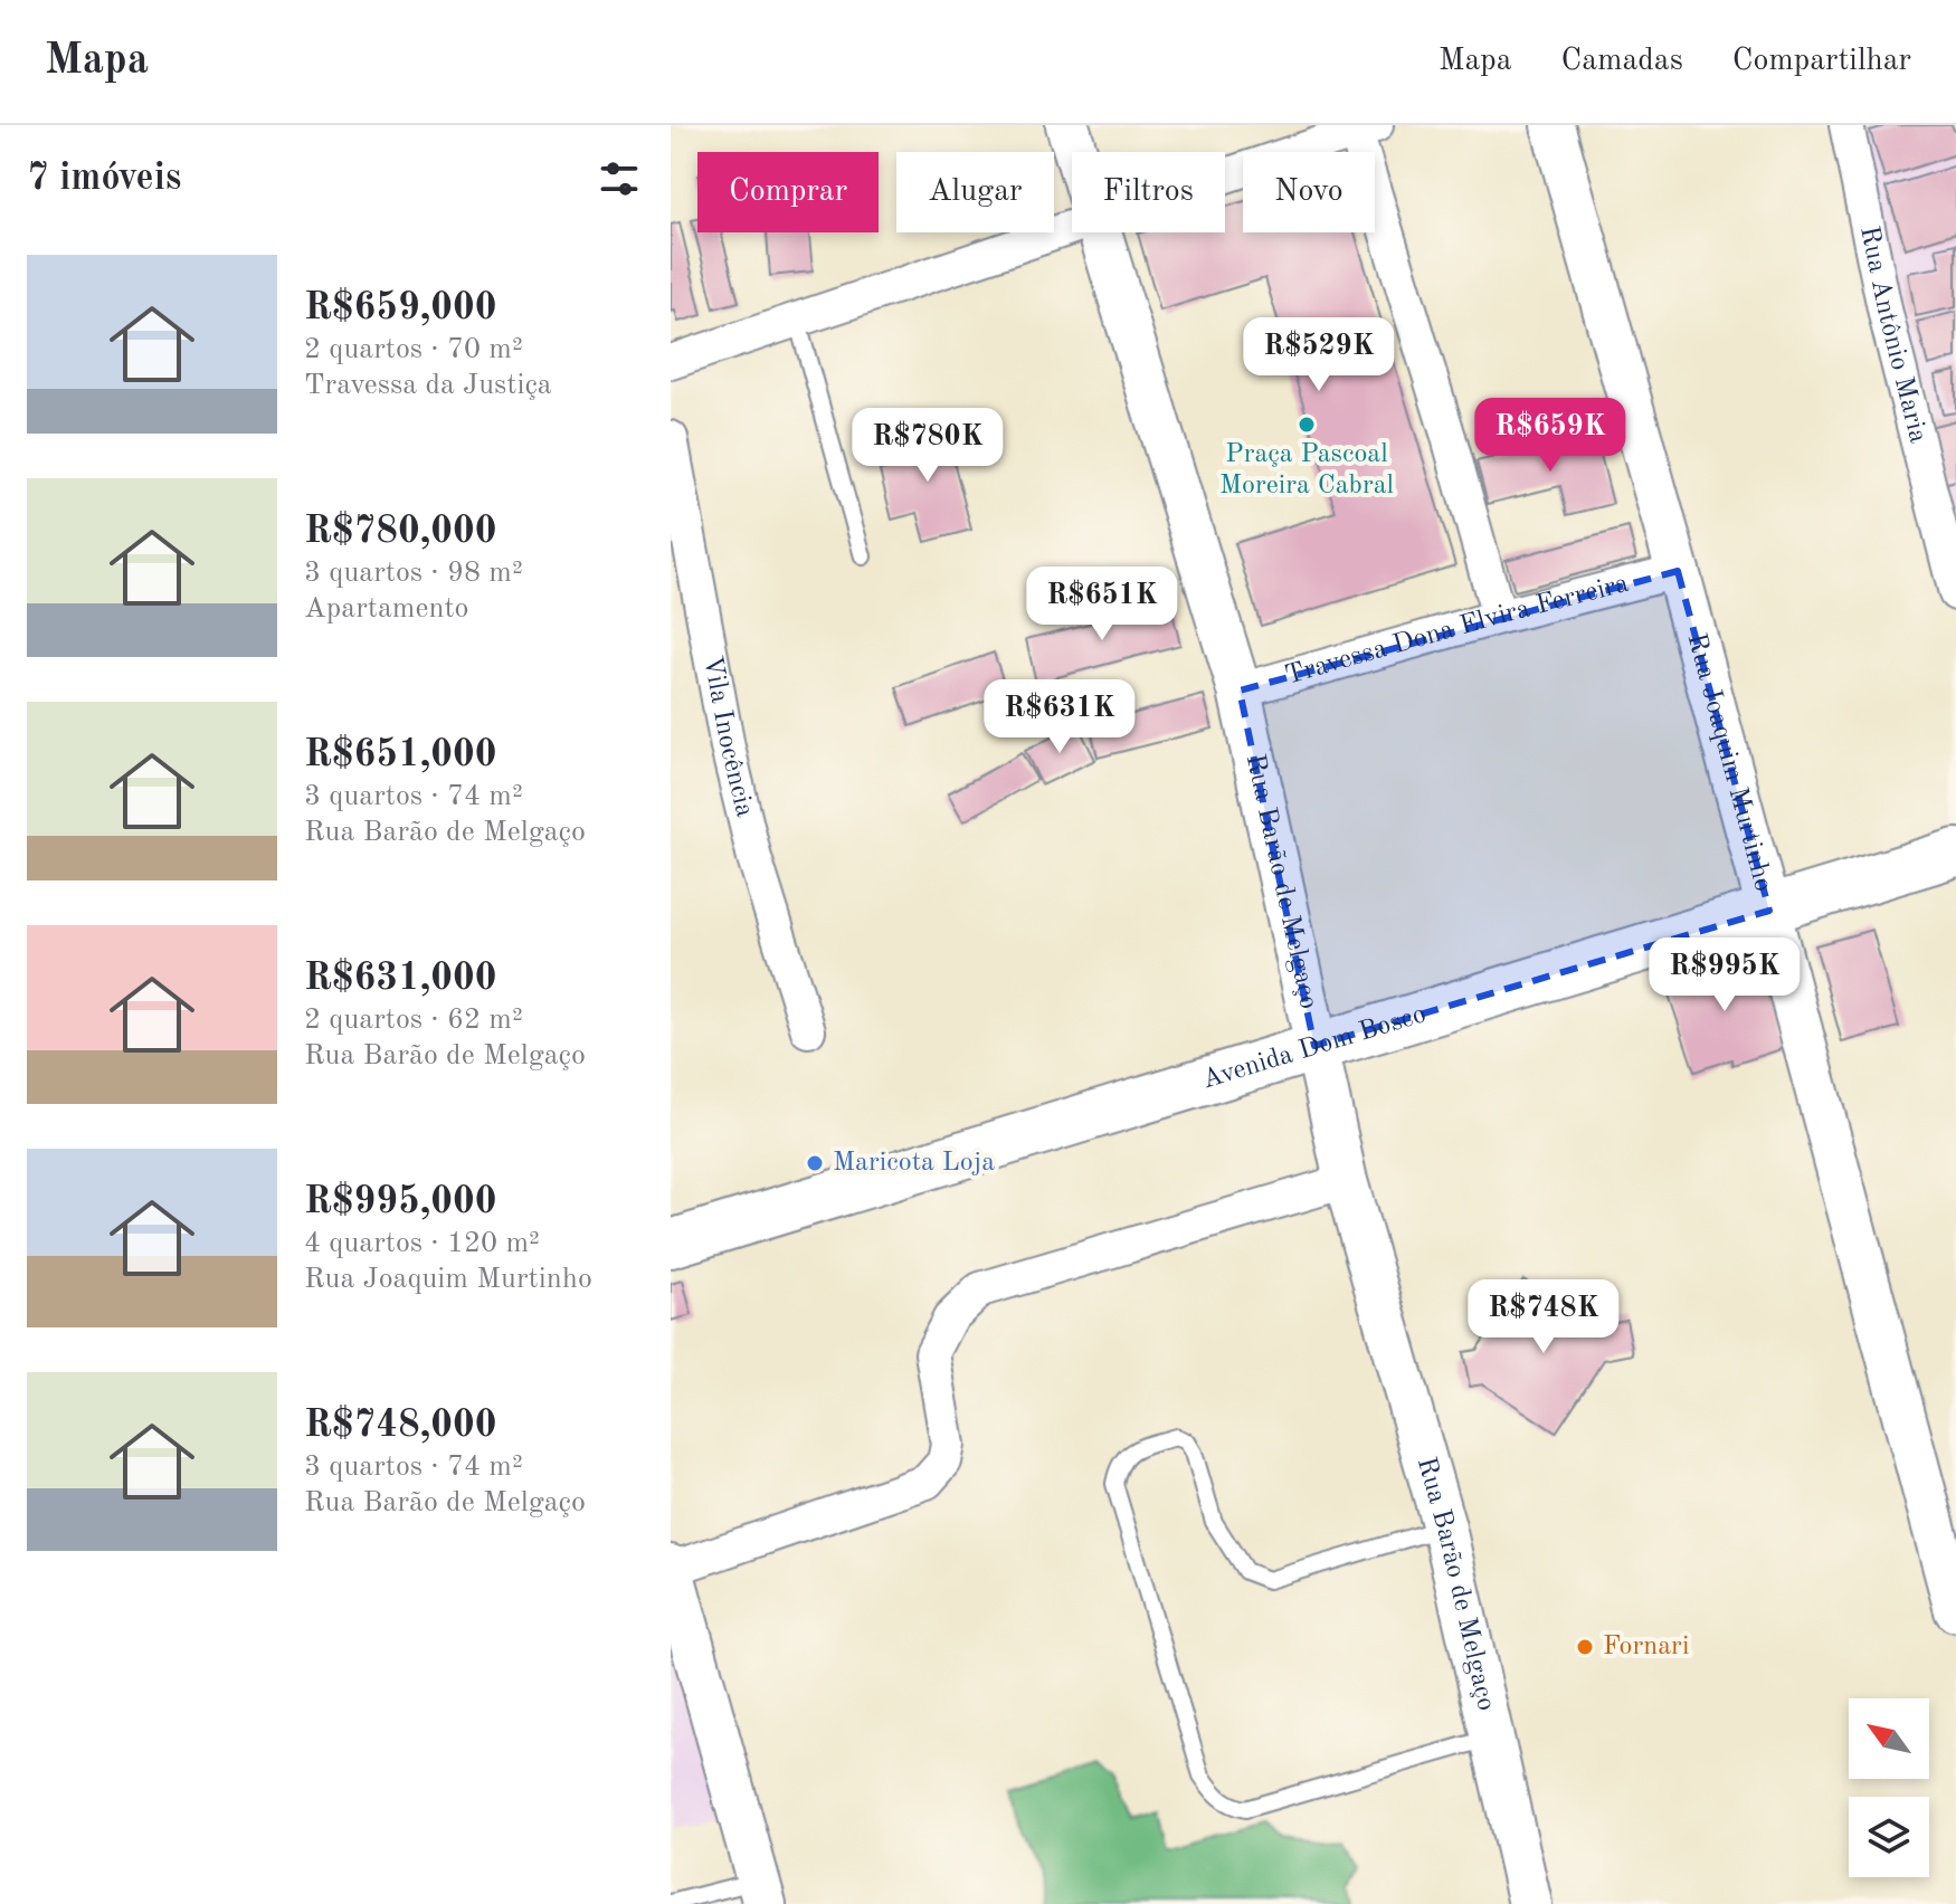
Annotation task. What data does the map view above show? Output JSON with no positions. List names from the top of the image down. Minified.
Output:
{"streets":{"main road":["Avenida Dom Bosco"],"street":["Rua Antônio Maria","Travessa Dona Elvira Ferreira","Vila Inocência","Rua Joaquim Murtinho","Rua Barão de Melgaço"]},"crossings":[["Travessa Dona Elvira Ferreira","Rua Joaquim Murtinho"],["Travessa Dona Elvira Ferreira","Rua Barão de Melgaço"],["Rua Joaquim Murtinho","Avenida Dom Bosco"],["Rua Barão de Melgaço","Avenida Dom Bosco"]],"places":["Praça Pascoal Moreira Cabral","Maricota Loja","Fornari"],"north":"top left","page":{"header":"Mapa","nav":["Mapa","Camadas","Compartilhar"],"heading":"7 imóveis","chip":["Comprar","Alugar","Filtros","Novo"],"list":[{"name":"R$659,000","note":"2 quartos · 70 m² · Travessa da Justiça"},{"name":"R$780,000","note":"3 quartos · 98 m² · Apartamento"},{"name":"R$651,000","note":"3 quartos · 74 m² · Rua Barão de Melgaço"},{"name":"R$631,000","note":"2 quartos · 62 m² · Rua Barão de Melgaço"},{"name":"R$995,000","note":"4 quartos · 120 m² · Rua Joaquim Murtinho"},{"name":"R$748,000","note":"3 quartos · 74 m² · Rua Barão de Melgaço"}],"price":["R$529K","R$659K","R$780K","R$651K","R$631K","R$995K","R$748K"]}}
